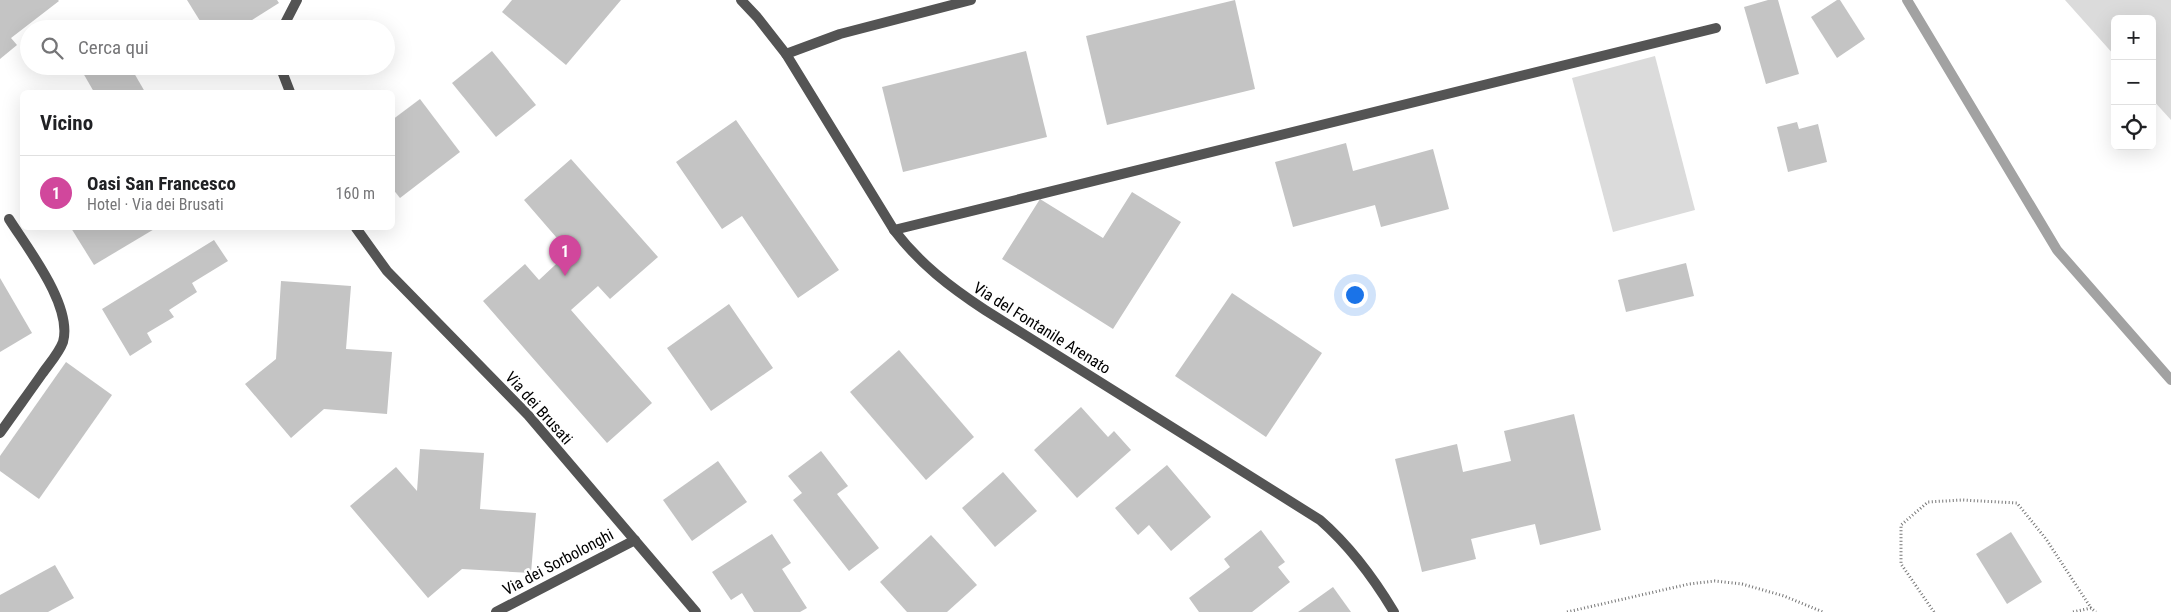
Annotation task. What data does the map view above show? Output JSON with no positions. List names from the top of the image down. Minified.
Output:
{"streets":{"street":["Via del Fontanile Arenato","Via dei Brusati","Via dei Sorbolonghi"]},"crossings":[["Via dei Brusati","Via dei Sorbolonghi"]],"page":{"map_buttons":["+","−"],"search":"Cerca qui","heading":"Vicino","list":[{"mark":"1","name":"Oasi San Francesco","note":"Hotel · Via dei Brusati","value":"160 m"}],"pins":"1"}}
